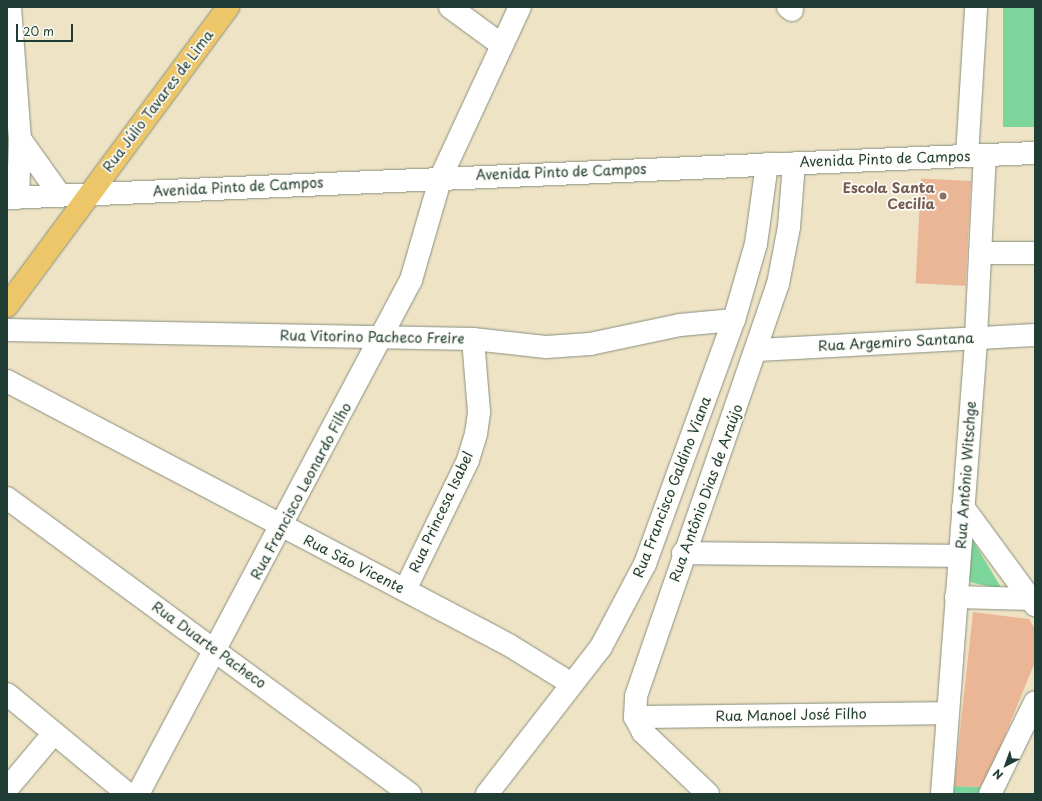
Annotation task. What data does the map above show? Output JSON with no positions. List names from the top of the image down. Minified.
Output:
{"streets":{"main road":["Rua Júlio Tavares de Lima"],"street":["Avenida Pinto de Campos","Rua Vitorino Pacheco Freire","Rua Argemiro Santana","Rua Antônio Witschge","Rua Francisco Galdino Viana","Rua Francisco Leonardo Filho","Rua Antônio Dias de Araújo","Rua Princesa Isabel","Rua São Vicente","Rua Duarte Pacheco","Rua Manoel José Filho"]},"crossings":[["Rua Júlio Tavares de Lima","Avenida Pinto de Campos"],["Avenida Pinto de Campos","Rua Antônio Witschge"],["Avenida Pinto de Campos","Rua Francisco Galdino Viana"],["Avenida Pinto de Campos","Rua Francisco Leonardo Filho"],["Avenida Pinto de Campos","Rua Antônio Dias de Araújo"],["Rua Vitorino Pacheco Freire","Rua Francisco Galdino Viana"],["Rua Vitorino Pacheco Freire","Rua Francisco Leonardo Filho"],["Rua Vitorino Pacheco Freire","Rua Princesa Isabel"],["Rua Argemiro Santana","Rua Antônio Witschge"],["Rua Argemiro Santana","Rua Antônio Dias de Araújo"],["Rua Antônio Witschge","Rua Manoel José Filho"],["Rua Francisco Galdino Viana","Rua São Vicente"],["Rua Francisco Leonardo Filho","Rua São Vicente"],["Rua Francisco Leonardo Filho","Rua Duarte Pacheco"],["Rua Antônio Dias de Araújo","Rua Manoel José Filho"],["Rua Princesa Isabel","Rua São Vicente"]],"places":["Escola Santa Cecilia"],"scale_bar":"20 m","north":"bottom left"}
